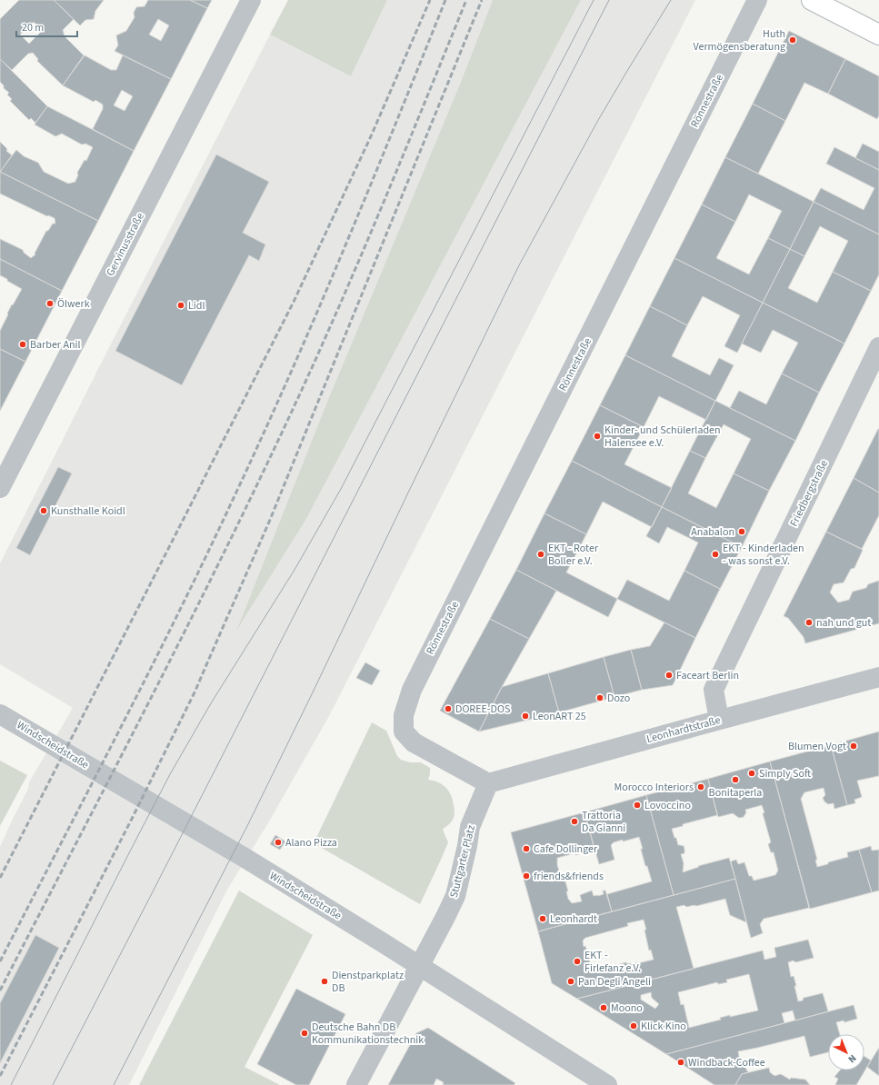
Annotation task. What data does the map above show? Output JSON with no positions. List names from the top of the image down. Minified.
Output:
{"streets":{"street":["Rönnestraße","Gervinusstraße","Friedbergstraße","Leonhardtstraße","Windscheidstraße","Stuttgarter Platz"]},"crossings":[["Rönnestraße","Leonhardtstraße"],["Rönnestraße","Stuttgarter Platz"],["Friedbergstraße","Leonhardtstraße"],["Leonhardtstraße","Stuttgarter Platz"],["Windscheidstraße","Stuttgarter Platz"]],"places":["Huth Vermögensberatung","Ölwerk","Lidl","Barber Anil","Kinder- und Schülerladen Halensee e.V.","Kunsthalle Koidl","Anabalon","EKT - Roter Boller e.V.","EKT - Kinderladen - was sonst e.V.","nah und gut","Faceart Berlin","Dozo","DOREE-DOS","LeonART 25","Blumen Vogt","Simply Soft","Bonitaperla","Morocco Interiors","Lovoccino","Trattoria Da Gianni","Alano Pizza","Cafe Dollinger","friends&friends","Leonhardt","EKT - Firlefanz e.V.","Dienstparkplatz DB","Pan Degli Angeli","Moono","Klick Kino","Deutsche Bahn DB Kommunikationstechnik","Windback-Coffee"],"scale_bar":"20 m","north":"bottom right"}
